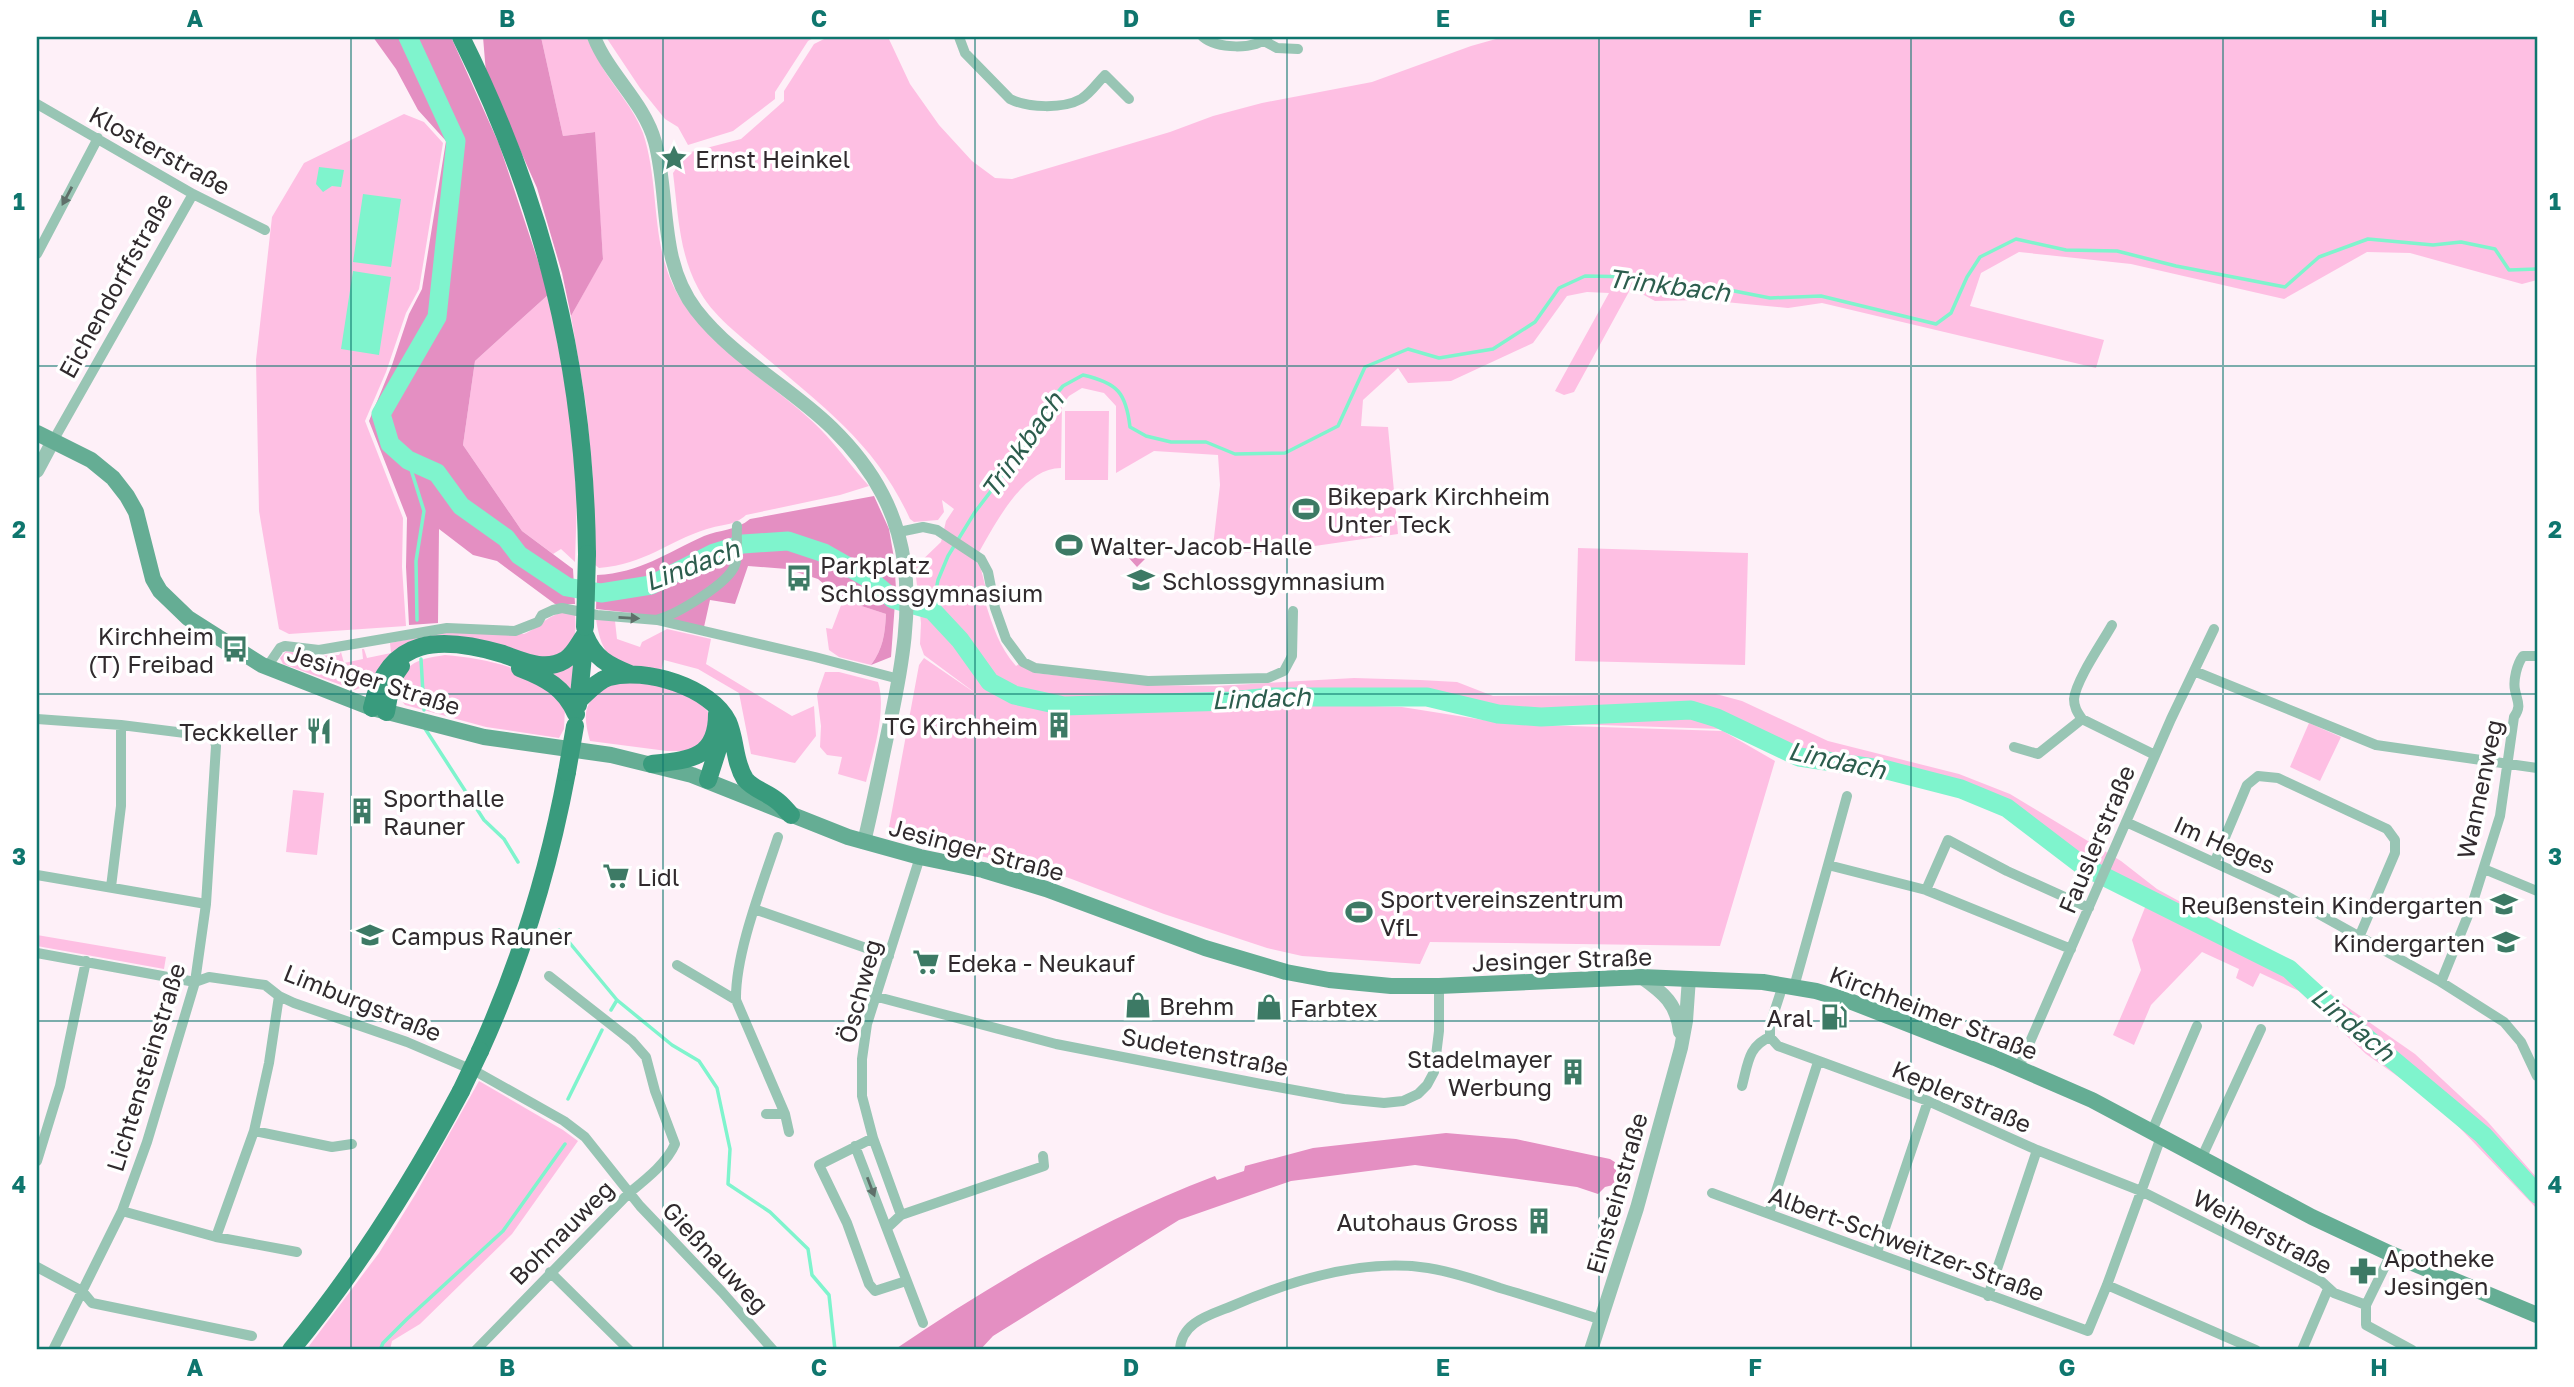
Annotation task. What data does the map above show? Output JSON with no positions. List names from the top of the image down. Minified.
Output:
{"streets":{"main road":["Jesinger Straße","Kirchheimer Straße"],"street":["Klosterstraße","Eichendorffstraße","Wannenweg","Fauslerstraße","Im Heges","Öschweg","Limburgstraße","Sudetenstraße","Lichtensteinstraße","Keplerstraße","Einsteinstraße","Weiherstraße","Bohnauweg","Albert-Schweitzer-Straße","Gießnauweg"]},"crossings":[["Klosterstraße","Eichendorffstraße"],["Eichendorffstraße","Jesinger Straße"],["Jesinger Straße","Öschweg"],["Jesinger Straße","Kirchheimer Straße"],["Jesinger Straße","Sudetenstraße"],["Jesinger Straße","Einsteinstraße"],["Wannenweg","Im Heges"],["Fauslerstraße","Im Heges"],["Fauslerstraße","Kirchheimer Straße"],["Öschweg","Sudetenstraße"],["Limburgstraße","Lichtensteinstraße"],["Limburgstraße","Bohnauweg"],["Limburgstraße","Gießnauweg"],["Kirchheimer Straße","Einsteinstraße"],["Keplerstraße","Weiherstraße"],["Bohnauweg","Gießnauweg"]],"water":["Trinkbach","Lindach"],"places":{"place":["Ernst Heinkel"],"sports":["Bikepark Kirchheim Unter Teck","Walter-Jacob-Halle","Sportvereinszentrum VfL"],"bus stop":["Parkplatz Schlossgymnasium","Kirchheim (T) Freibad"],"school or university":["Schlossgymnasium","Reußenstein Kindergarten","Campus Rauner","Kindergarten"],"building":["TG Kirchheim","Sporthalle Rauner","Stadelmayer Werbung","Autohaus Gross"],"restaurant":["Teckkeller"],"supermarket":["Lidl","Edeka - Neukauf"],"shop":["Brehm","Farbtex"],"fuel station":["Aral"],"pharmacy":["Apotheke Jesingen"]},"grid":{"columns":["A","B","C","D","E","F","G","H"],"rows":["1","2","3","4"]}}
